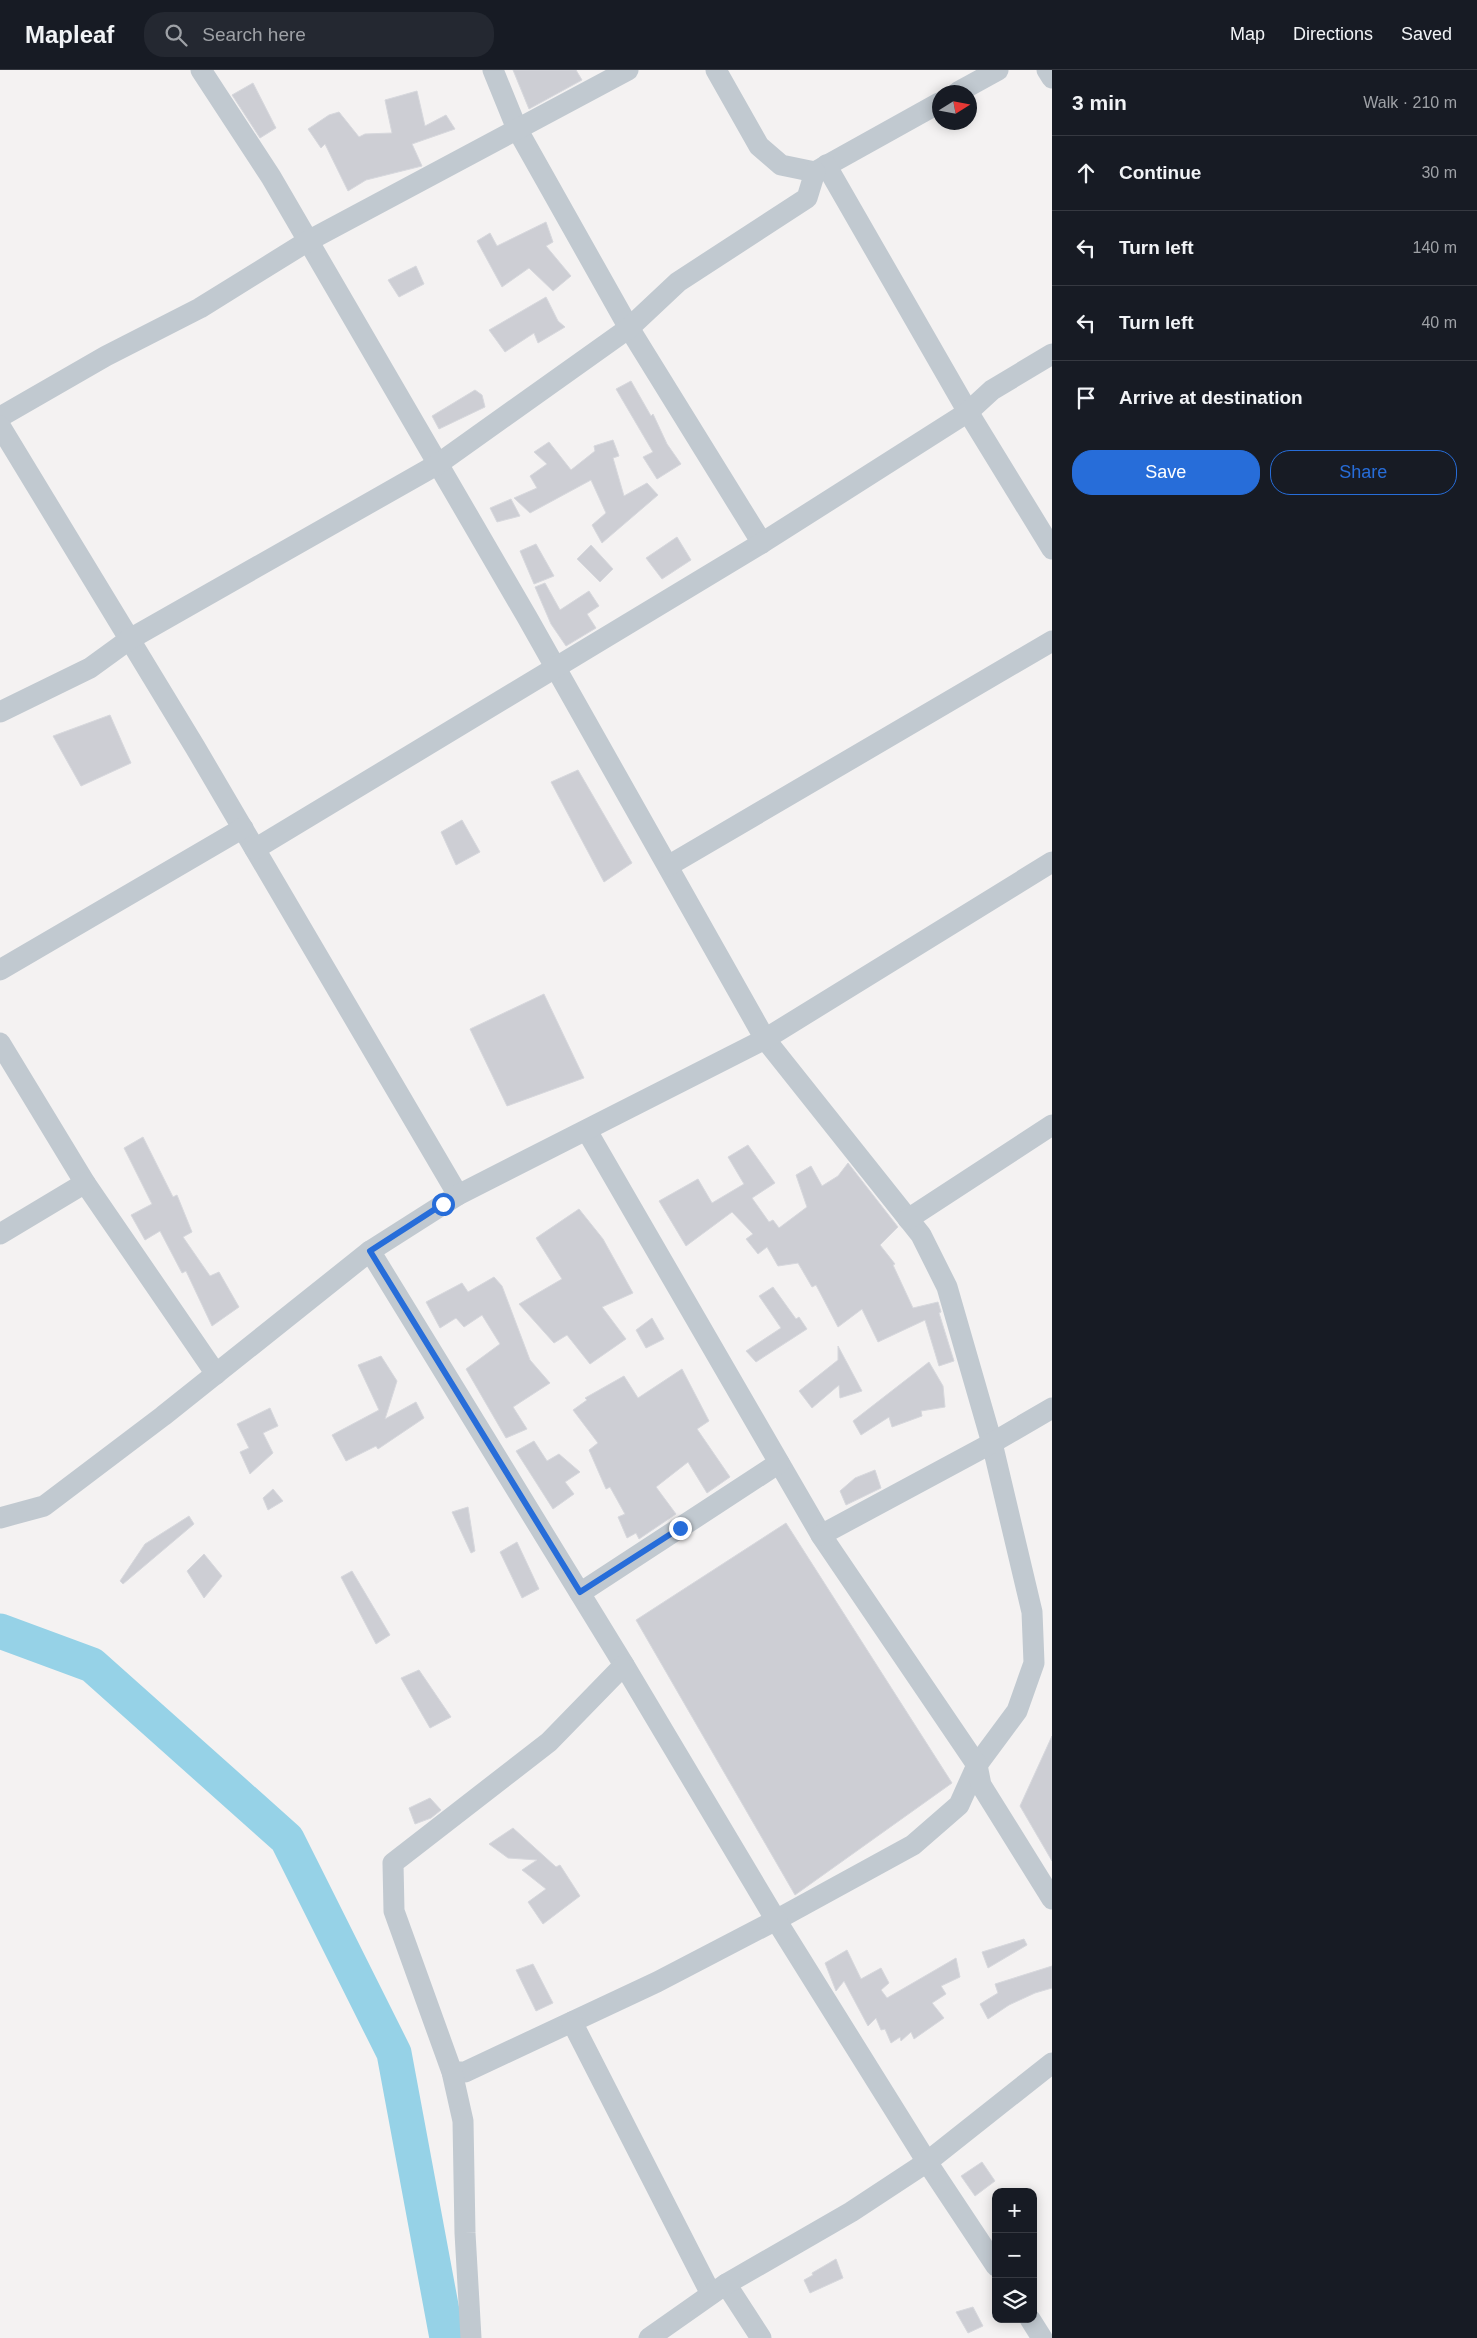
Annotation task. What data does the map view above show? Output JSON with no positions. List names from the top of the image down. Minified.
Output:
{"north":"right","page":{"header":"Mapleaf","search":"Search here","nav":["Map","Directions","Saved"],"heading":["3 min","Walk · 210 m"],"list":[["Continue","30 m"],["Turn left","140 m"],["Turn left","40 m"],"Arrive at destination"],"buttons":["Save","Share"],"map_buttons":["+","−"]}}
